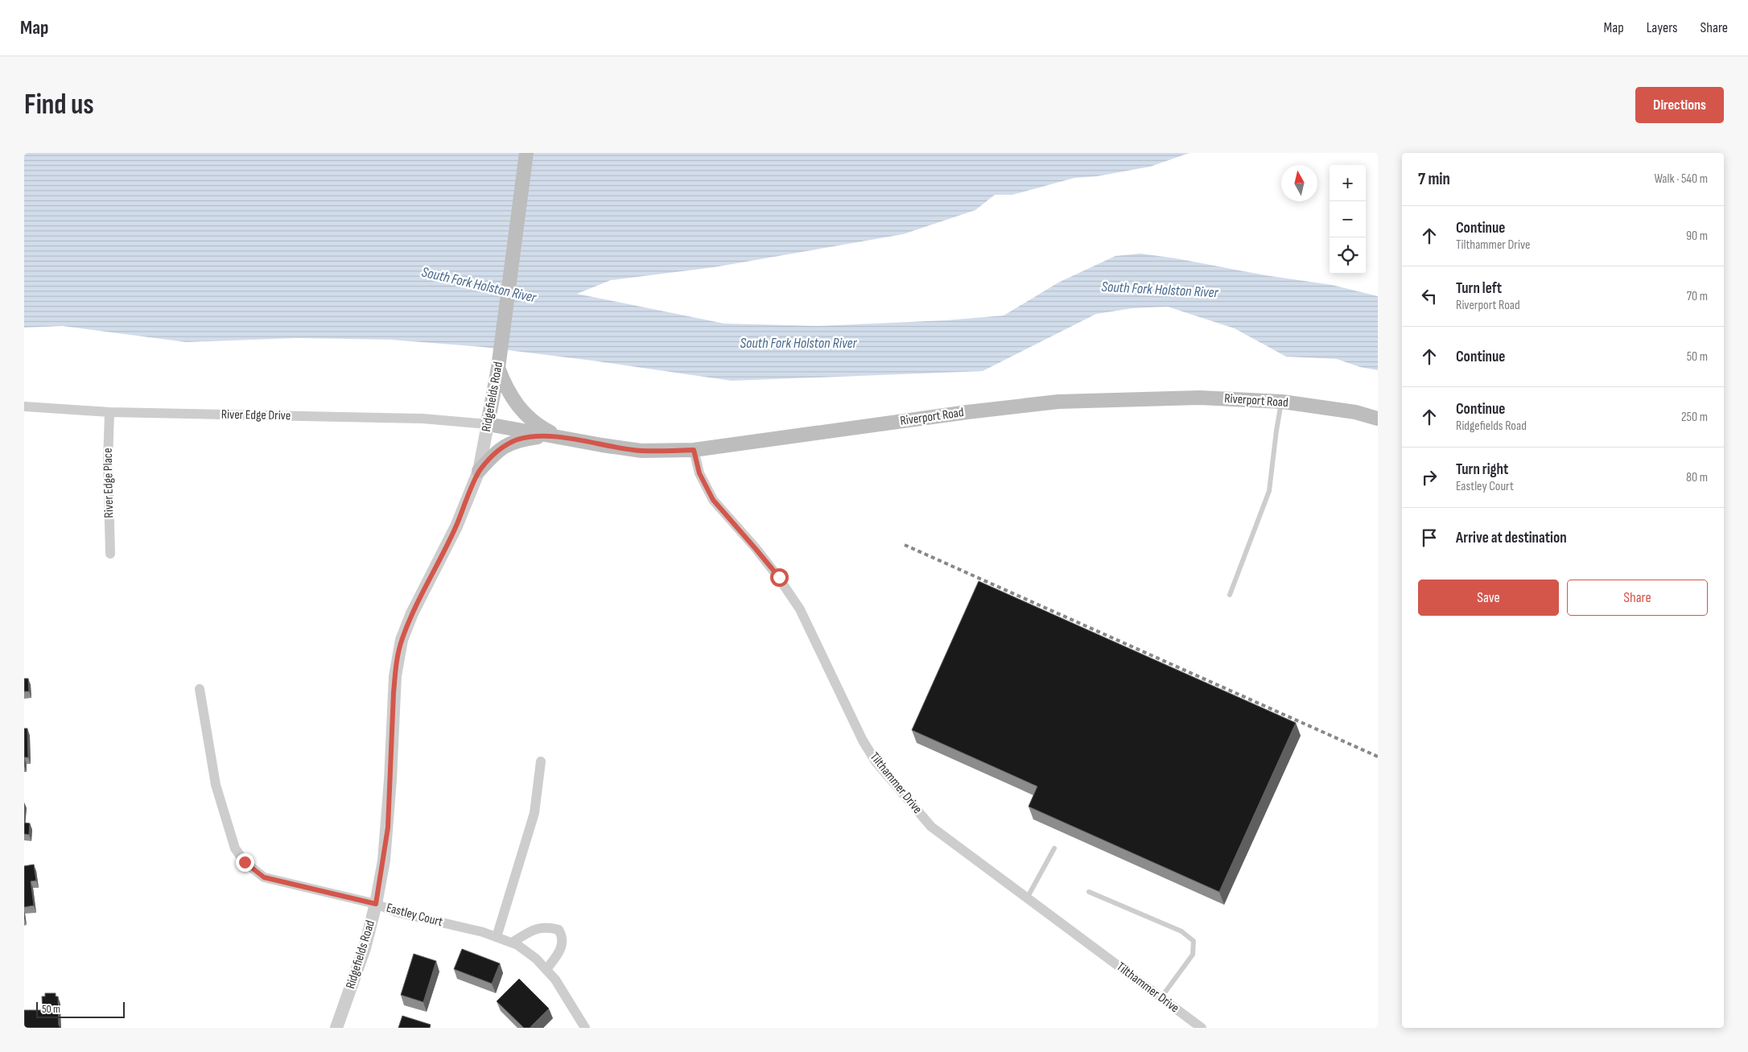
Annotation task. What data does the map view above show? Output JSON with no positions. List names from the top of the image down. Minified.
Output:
{"streets":{"main road":["Ridgefields Road","Riverport Road"],"street":["River Edge Drive","River Edge Place","Tilthammer Drive","Eastley Court"]},"crossings":[["Ridgefields Road","Riverport Road"],["Ridgefields Road","River Edge Drive"],["Ridgefields Road","Eastley Court"],["Riverport Road","River Edge Drive"],["Riverport Road","Tilthammer Drive"],["River Edge Drive","River Edge Place"]],"water":["South Fork Holston River"],"scale_bar":"50 m","north":"top","page":{"header":"Map","nav":["Map","Layers","Share"],"buttons":["Directions",["Save","Share"]],"title":"Find us","heading":["7 min","Walk · 540 m"],"map_buttons":["+","−"],"list":[["Continue","Tilthammer Drive","90 m"],["Turn left","Riverport Road","70 m"],["Continue","50 m"],["Continue","Ridgefields Road","250 m"],["Turn right","Eastley Court","80 m"],"Arrive at destination"],"scale":"50 m"}}
